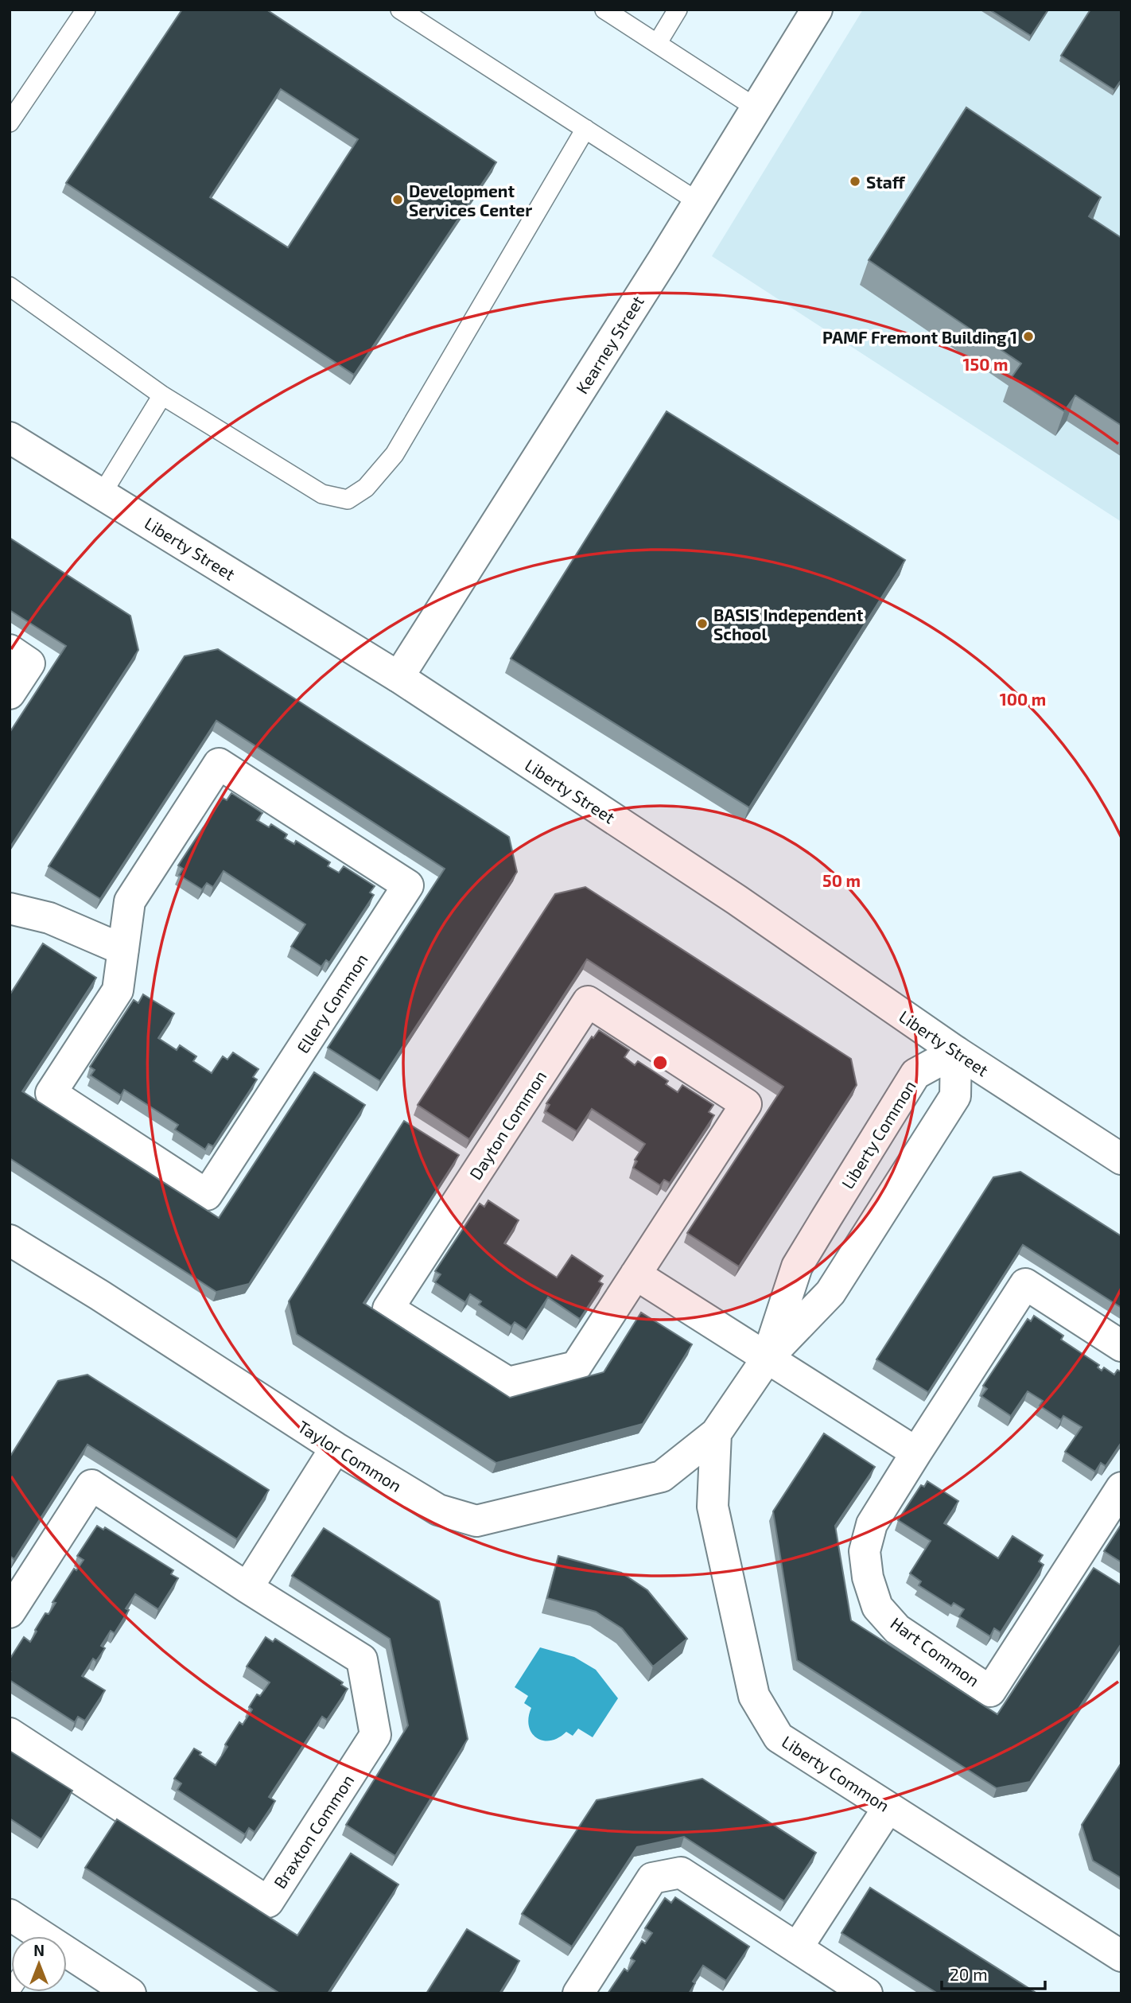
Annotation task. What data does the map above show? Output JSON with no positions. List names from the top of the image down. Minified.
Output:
{"streets":{"street":["Kearney Street","Liberty Street","Ellery Common","Dayton Common","Liberty Common","Taylor Common","Hart Common","Braxton Common"]},"crossings":[["Kearney Street","Liberty Street"],["Liberty Street","Liberty Common"],["Liberty Common","Taylor Common"]],"places":["Staff","Development Services Center","PAMF Fremont Building 1","BASIS Independent School"],"scale_bar":"20 m","north":"top","rings":["150 m","100 m","50 m"]}
